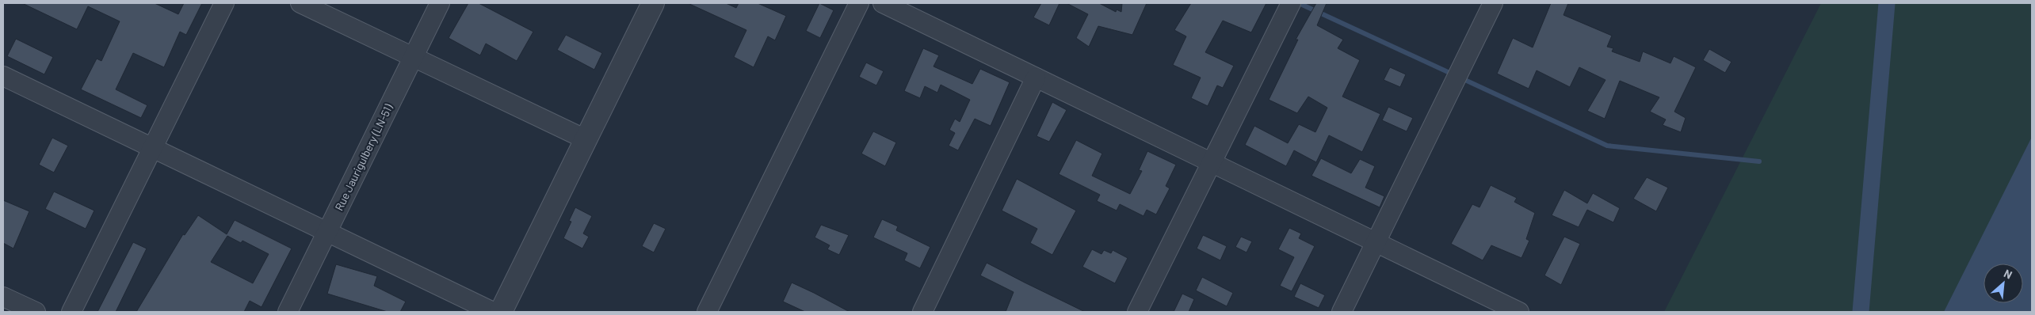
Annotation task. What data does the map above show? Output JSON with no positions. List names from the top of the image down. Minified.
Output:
{"streets":{"street":["Rue Jaurigulbery (LN-51)"]},"north":"top right"}
